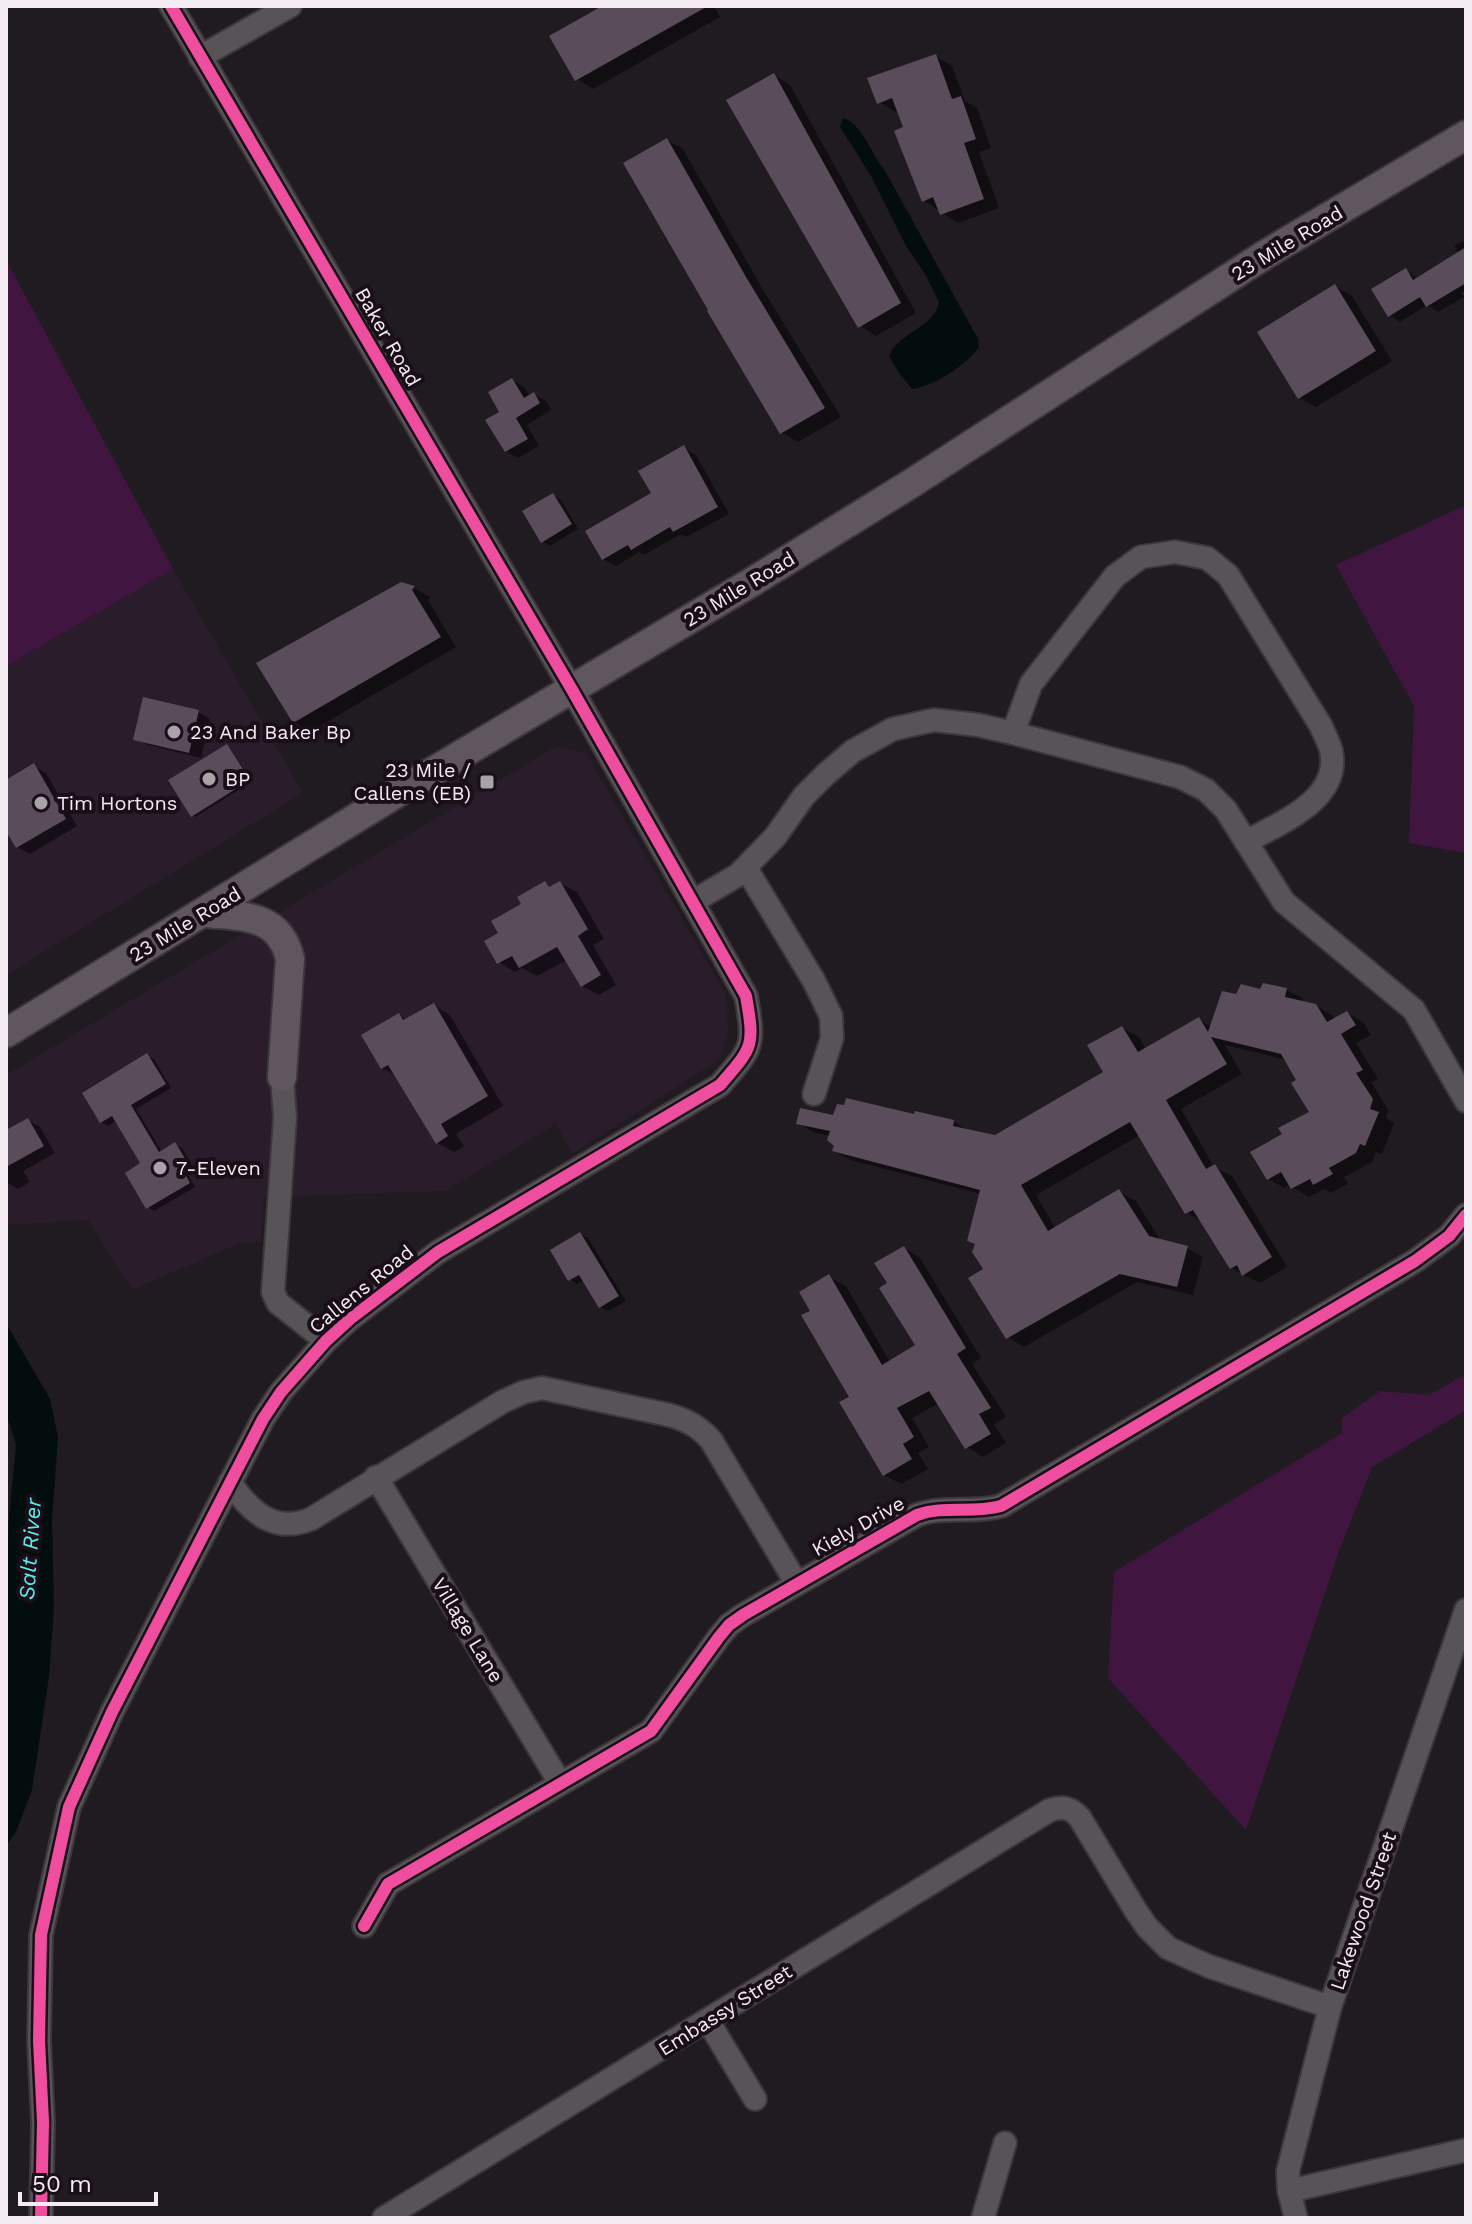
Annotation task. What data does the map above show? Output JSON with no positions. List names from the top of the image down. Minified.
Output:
{"streets":{"main road":["23 Mile Road"],"street":["Baker Road","Callens Road","Kiely Drive","Village Lane","Lakewood Street","Embassy Street"]},"crossings":[["23 Mile Road","Baker Road"],["23 Mile Road","Callens Road"],["Baker Road","Callens Road"],["Kiely Drive","Village Lane"],["Lakewood Street","Embassy Street"]],"water":["Salt River"],"places":{"other":["23 And Baker Bp","BP","Tim Hortons","7-Eleven"],"transit":["23 Mile / Callens (EB)"]},"scale_bar":"50 m"}
